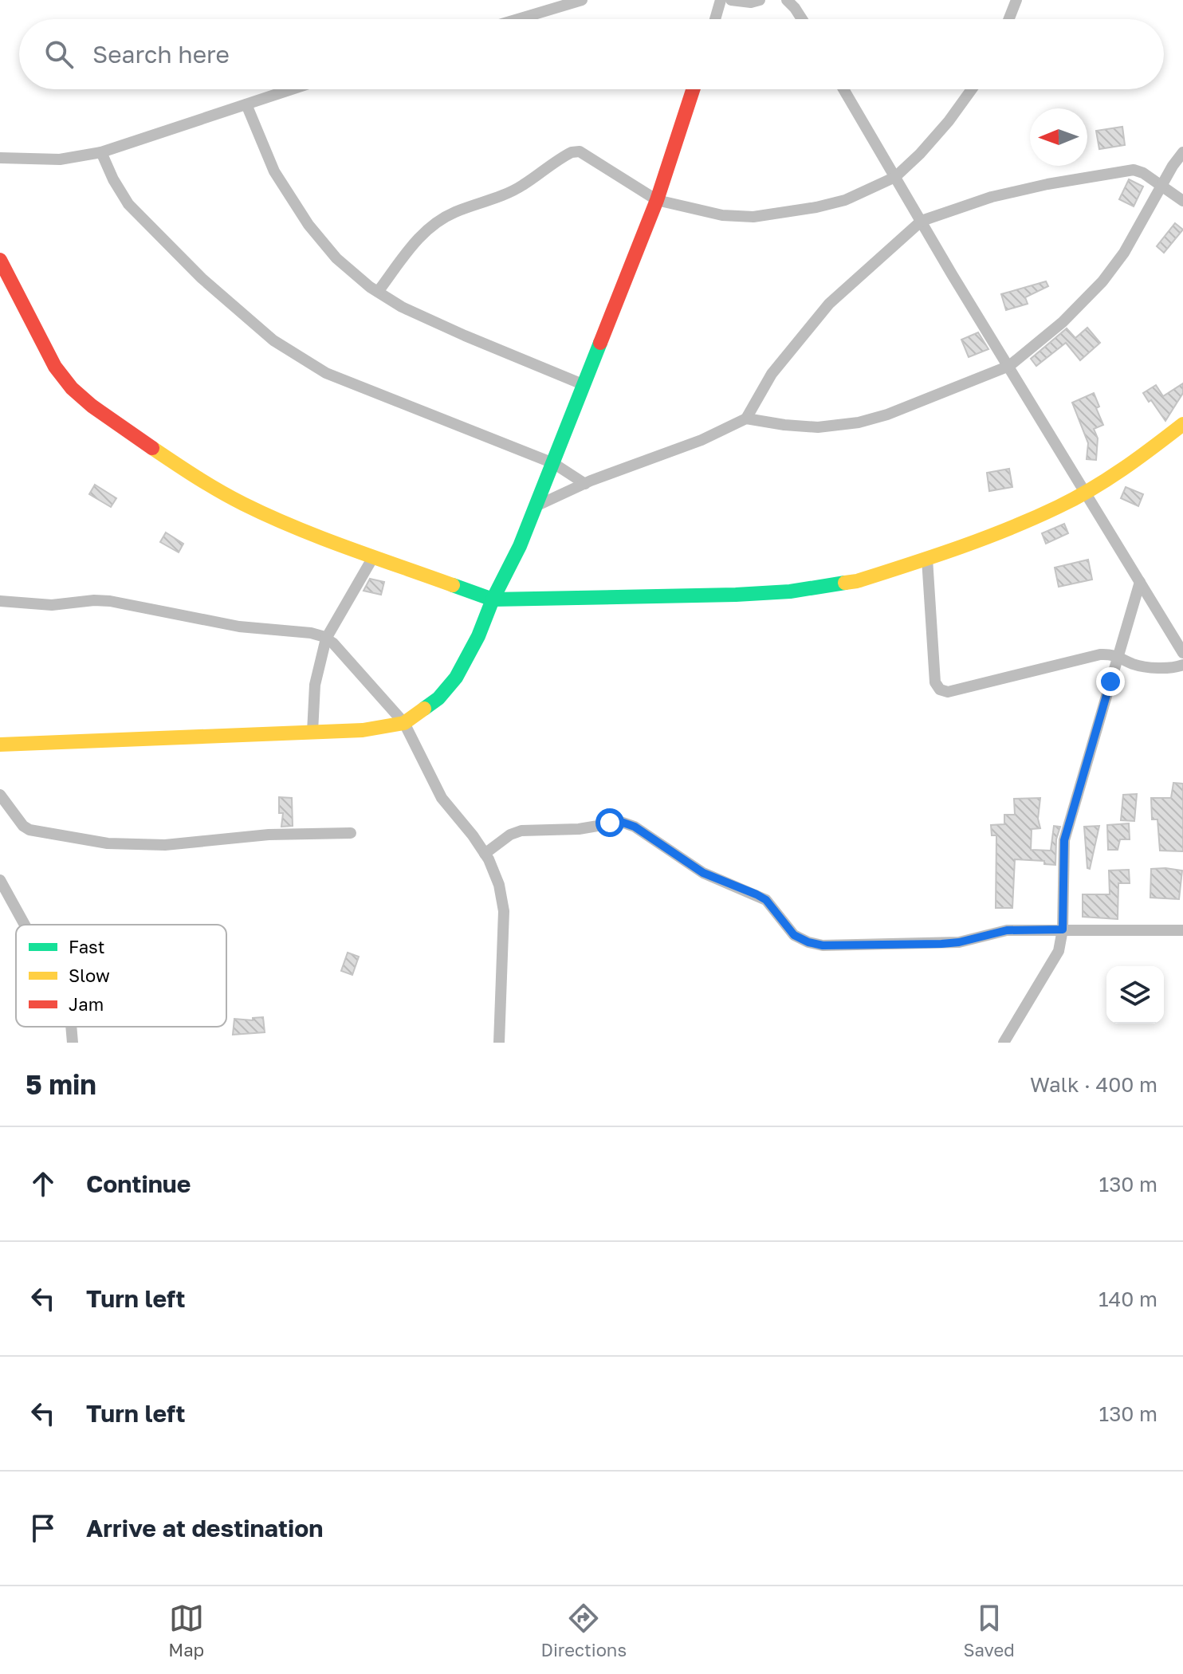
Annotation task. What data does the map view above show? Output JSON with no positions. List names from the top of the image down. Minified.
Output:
{"legend":["Fast","Slow","Jam"],"north":"left","page":{"search":"Search here","heading":["5 min","Walk · 400 m"],"list":[["Continue","130 m"],["Turn left","140 m"],["Turn left","130 m"],"Arrive at destination"],"nav":["Map","Directions","Saved"]}}
